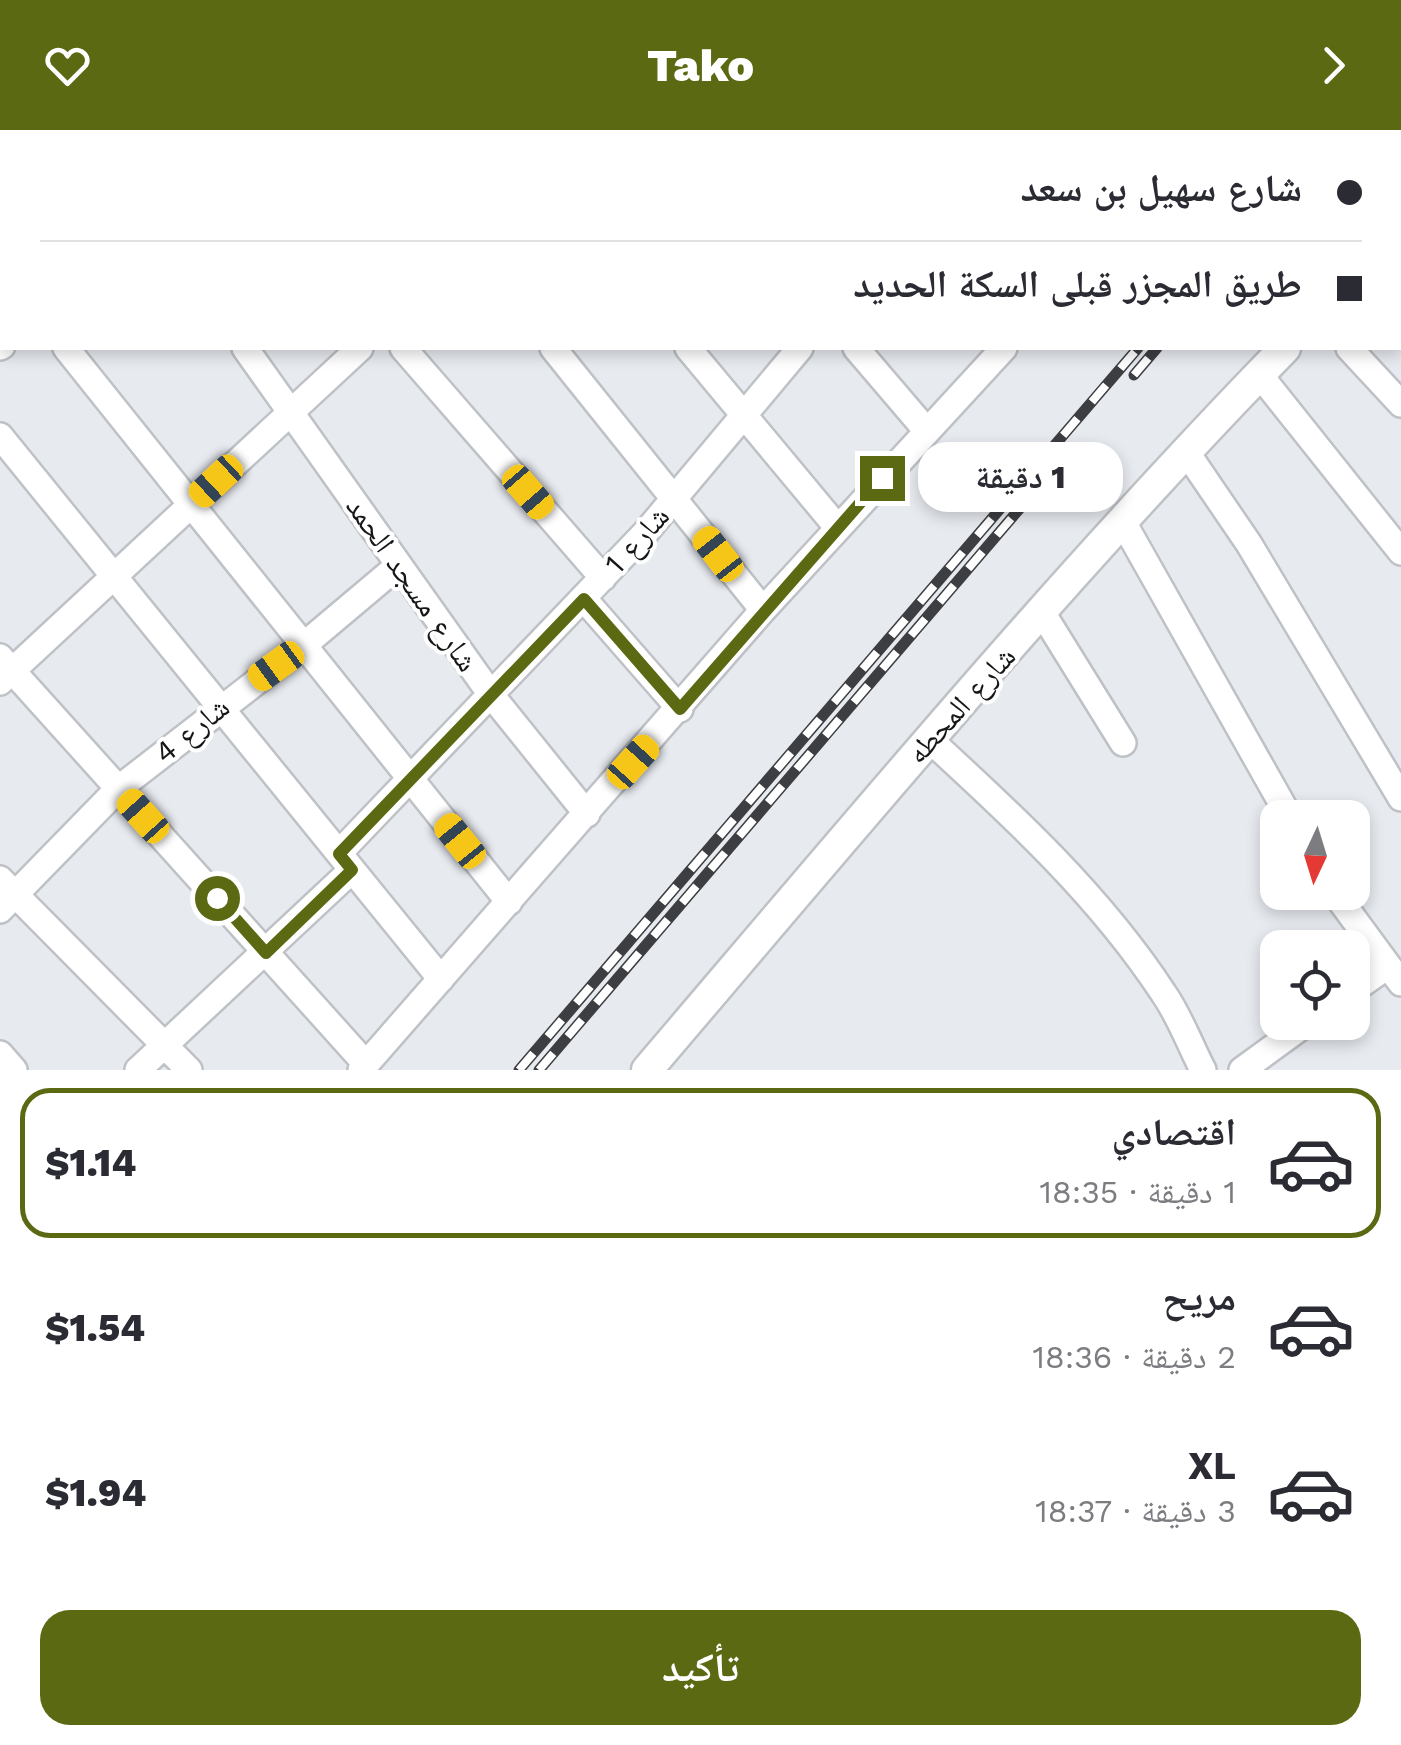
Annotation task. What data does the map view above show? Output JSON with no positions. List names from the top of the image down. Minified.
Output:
{"streets":{"street":["شارع 1","شارع مسجد الحمد","شارع المحطه","شارع 4"]},"crossings":[["شارع 1","شارع مسجد الحمد"],["شارع مسجد الحمد","شارع 4"]],"north":"bottom","page":{"header":"Tako","banner":["شارع سهيل بن سعد","طريق المجزر قبلى السكة الحديد"],"bubble":"1 دقيقة","list":[{"name":"اقتصادي","note":"1 دقيقة · 18:35","value":"$1.14"},{"name":"مريح","note":"2 دقيقة · 18:36","value":"$1.54"},{"name":"XL","note":"3 دقيقة · 18:37","value":"$1.94"}],"buttons":"تأكيد"}}
